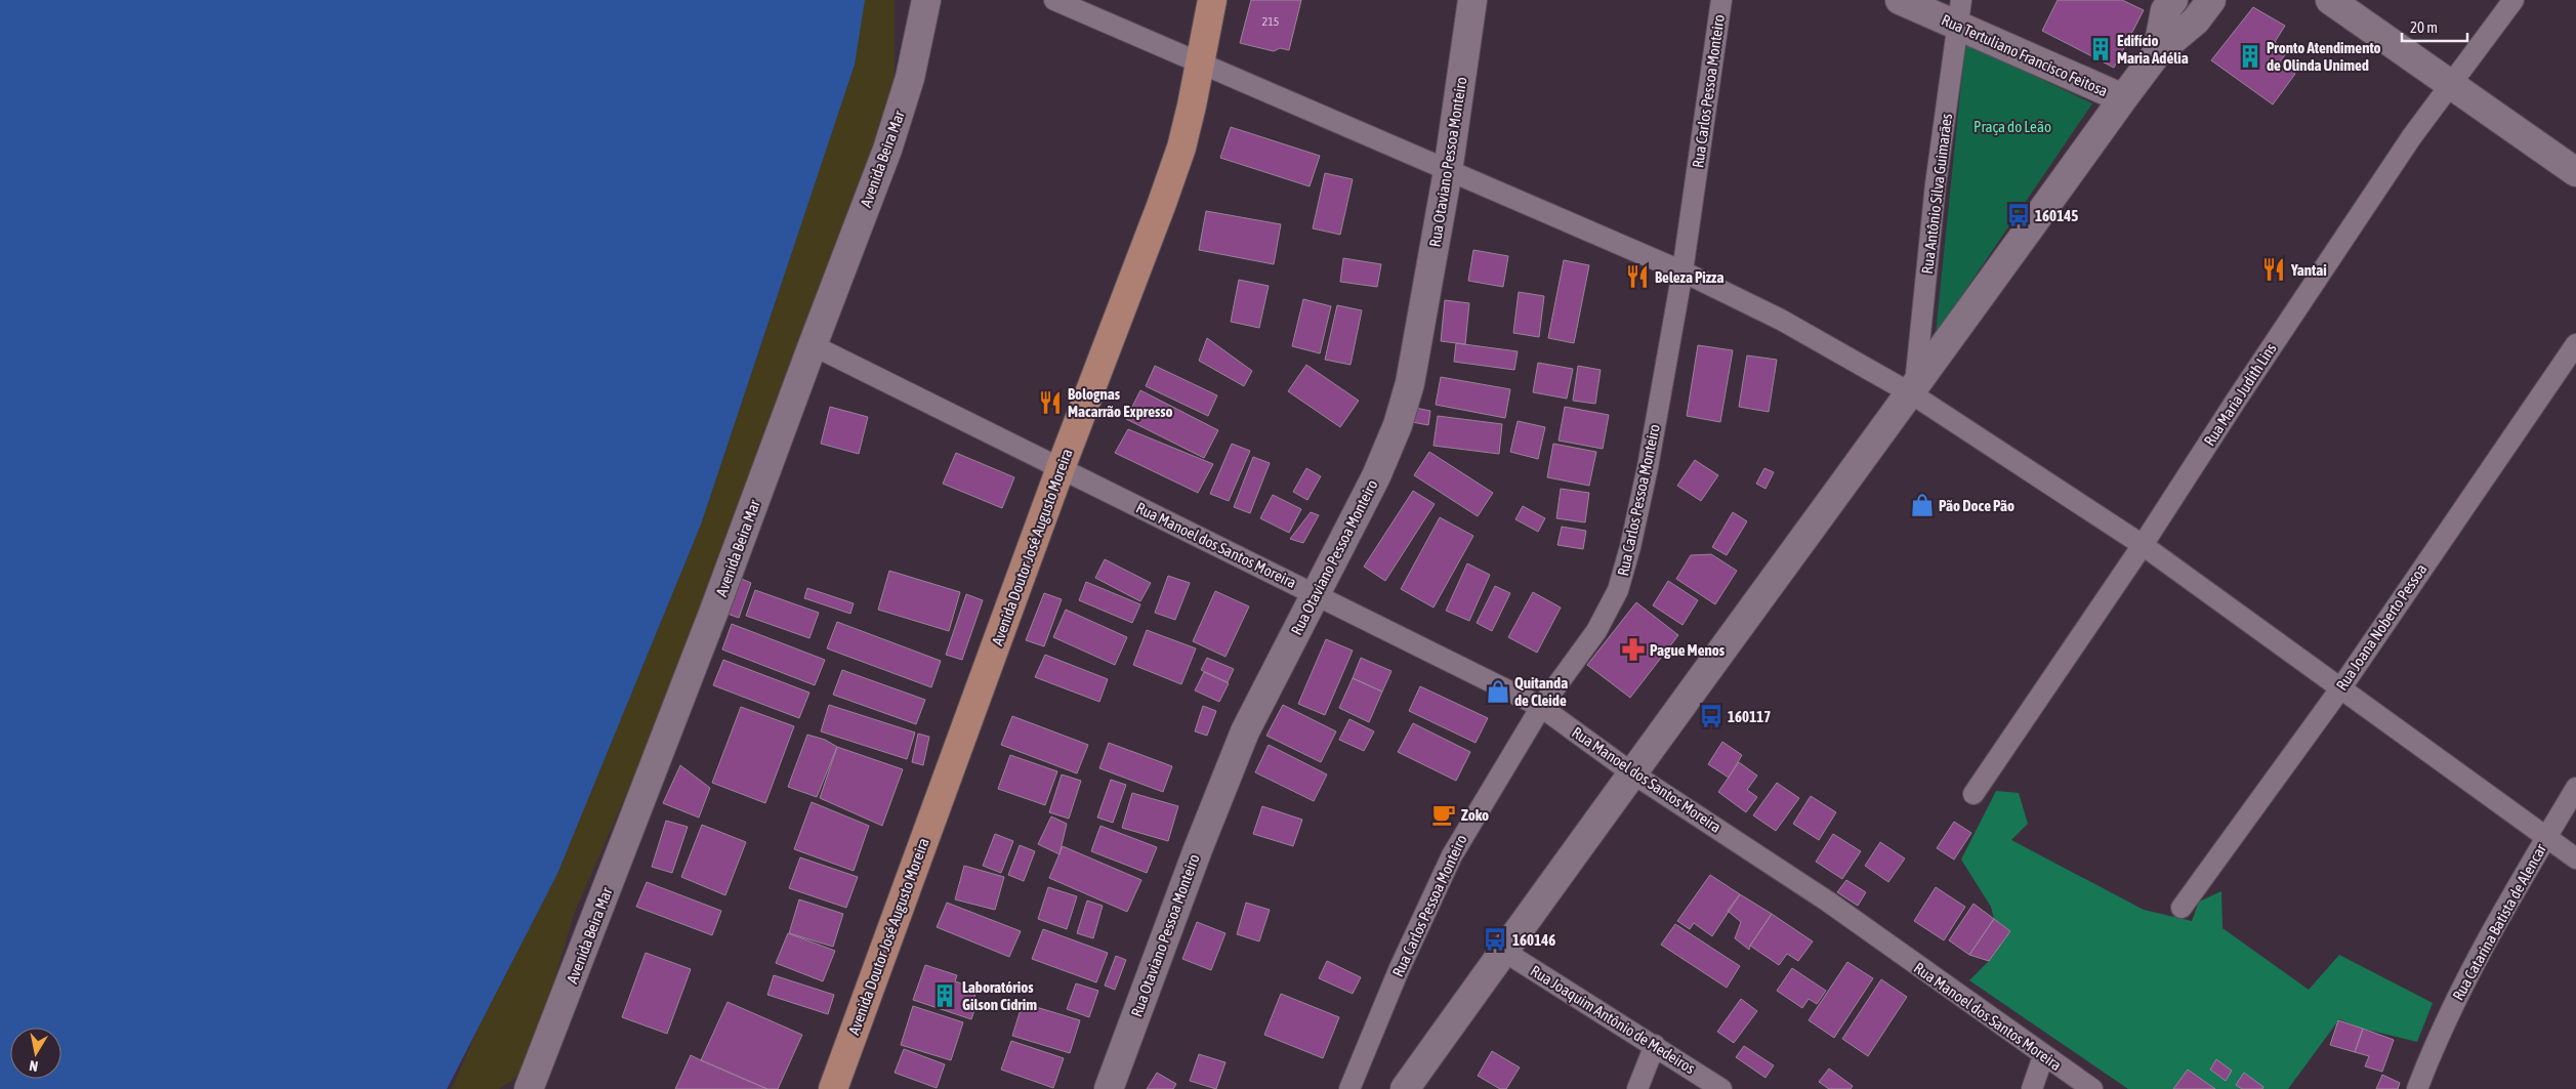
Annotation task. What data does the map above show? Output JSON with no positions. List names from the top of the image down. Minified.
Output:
{"streets":{"main road":["Rua Tertuliano Francisco Feitosa","Avenida Beira Mar","Rua Otaviano Pessoa Monteiro","Avenida Doutor José Augusto Moreira"],"street":["Rua Carlos Pessoa Monteiro","Rua Antônio Silva Guimarães","Rua Maria Judith Lins","Rua Manoel dos Santos Moreira","Rua Joana Noberto Pessoa","Rua Catarina Batista de Alencar","Rua Joaquim Antônio de Medeiros"]},"crossings":[["Rua Tertuliano Francisco Feitosa","Rua Antônio Silva Guimarães"],["Rua Carlos Pessoa Monteiro","Rua Manoel dos Santos Moreira"],["Avenida Beira Mar","Rua Manoel dos Santos Moreira"],["Rua Otaviano Pessoa Monteiro","Rua Manoel dos Santos Moreira"],["Rua Manoel dos Santos Moreira","Avenida Doutor José Augusto Moreira"]],"parks":["Praça do Leão"],"places":{"building":["Edifício Maria Adélia","Pronto Atendimento de Olinda Unimed","Laboratórios Gilson Cidrim"],"bus stop":["160145","160117","160146"],"restaurant":["Yantai","Beleza Pizza","Bolognas Macarrão Expresso"],"shop":["Pão Doce Pão","Quitanda de Cleide"],"pharmacy":["Pague Menos"],"cafe":["Zoko"]},"house_numbers":["215"],"scale_bar":"20 m","north":"bottom"}
